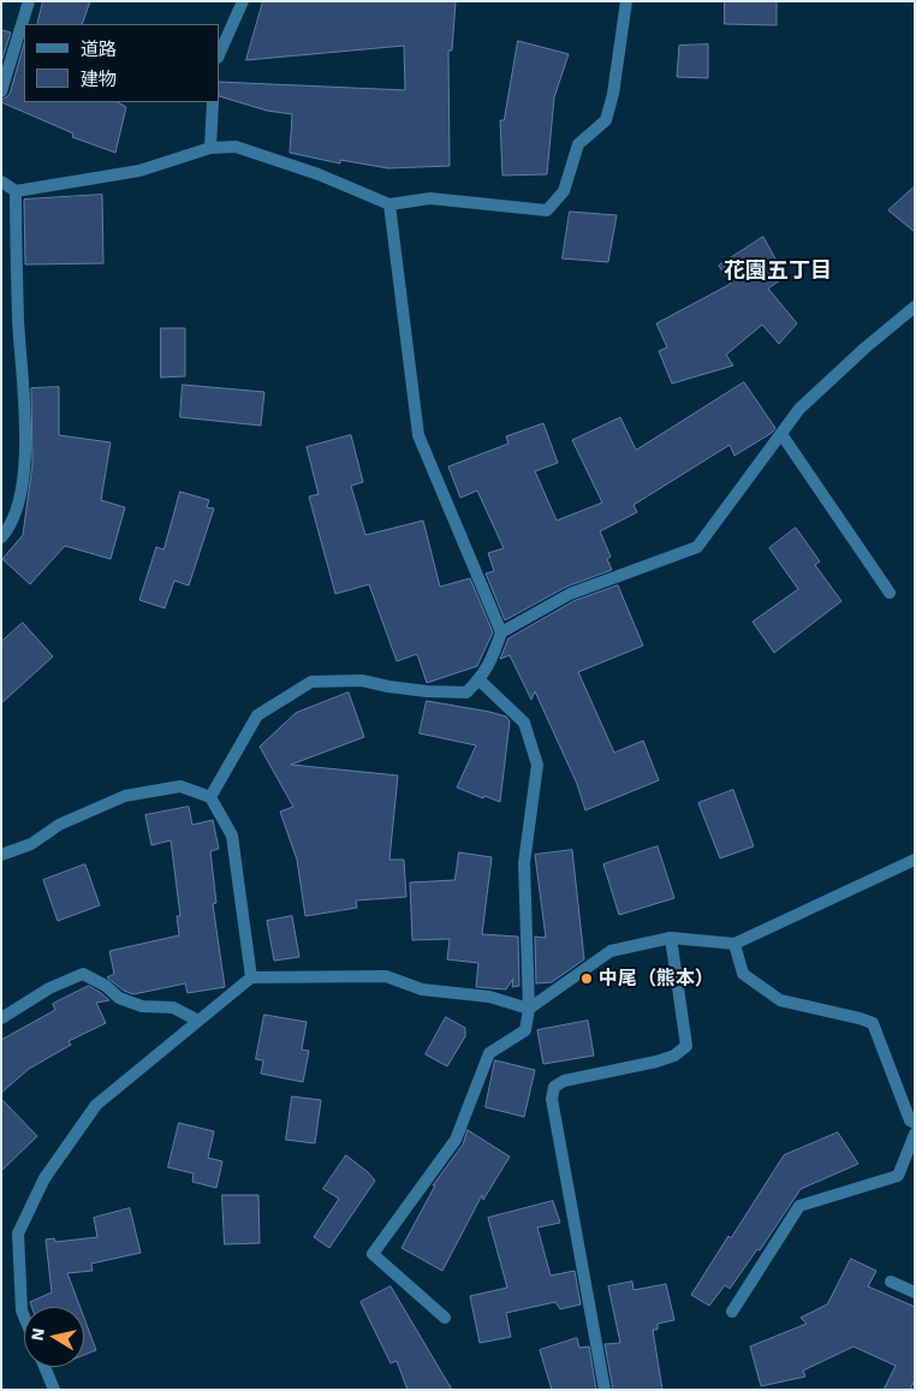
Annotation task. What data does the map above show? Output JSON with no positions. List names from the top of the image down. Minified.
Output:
{"districts":["花園五丁目"],"places":["中尾（熊本）"],"legend":["道路","建物"],"north":"left"}
